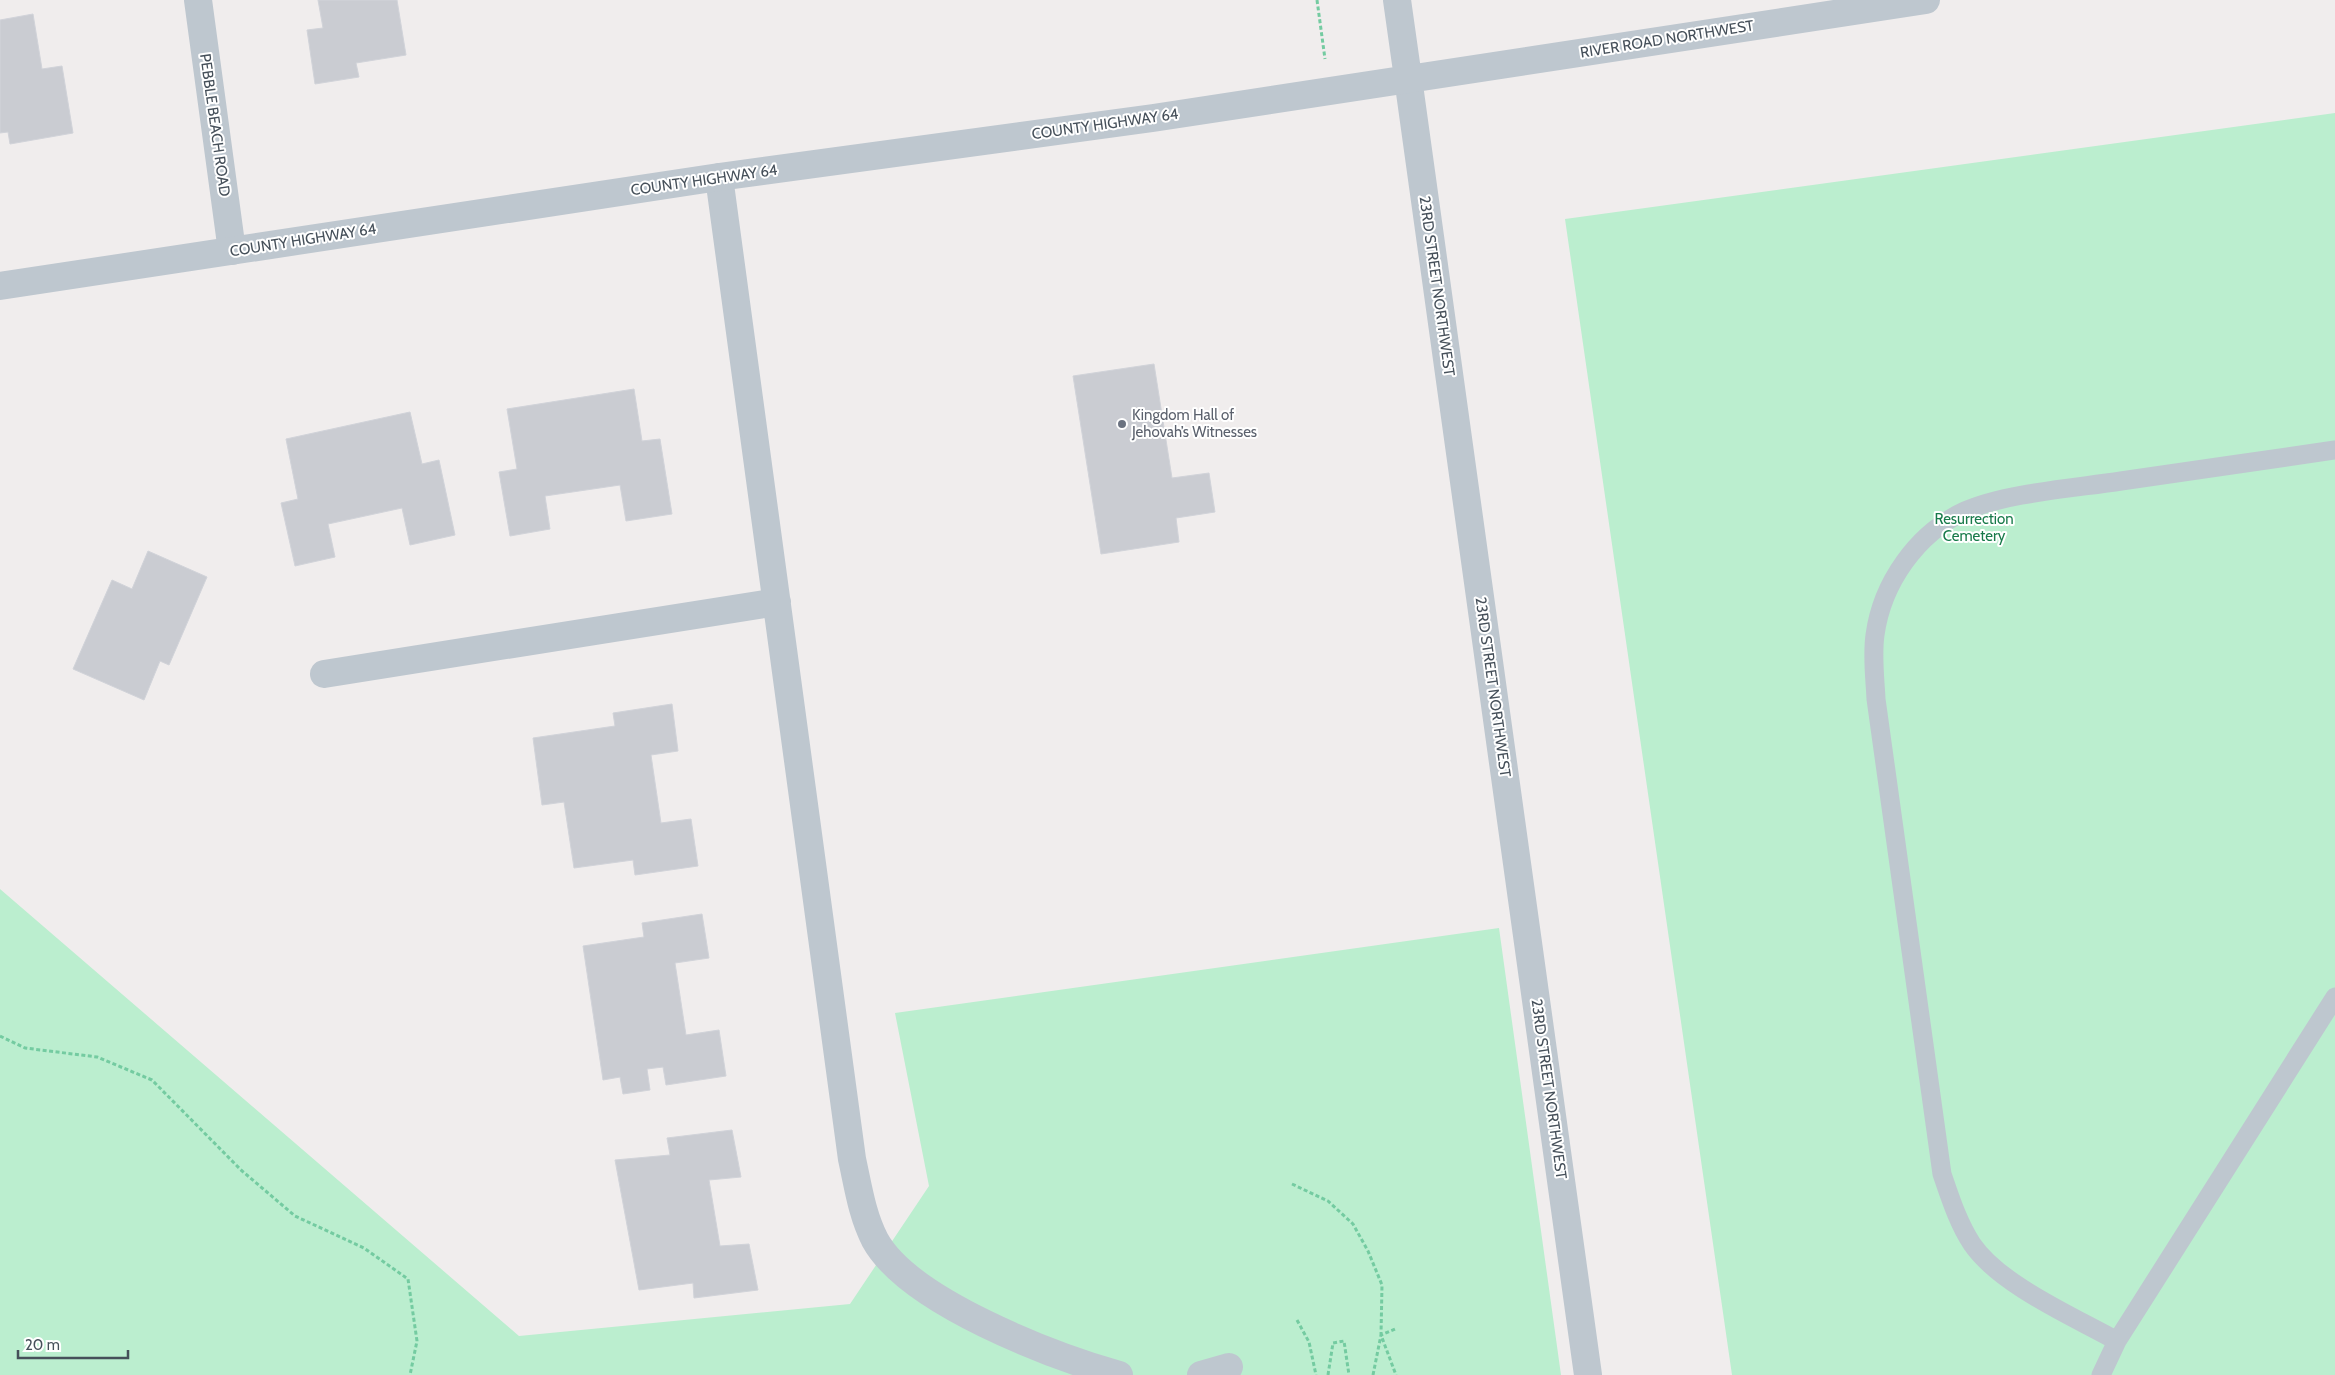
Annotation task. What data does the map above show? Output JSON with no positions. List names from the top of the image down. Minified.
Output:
{"streets":{"street":["RIVER ROAD NORTHWEST","COUNTY HIGHWAY 64","PEBBLE BEACH ROAD","23RD STREET NORTHWEST"]},"crossings":[["RIVER ROAD NORTHWEST","COUNTY HIGHWAY 64"],["RIVER ROAD NORTHWEST","23RD STREET NORTHWEST"],["COUNTY HIGHWAY 64","PEBBLE BEACH ROAD"],["COUNTY HIGHWAY 64","23RD STREET NORTHWEST"]],"parks":["Resurrection Cemetery"],"places":["Kingdom Hall of Jehovah’s Witnesses"],"scale_bar":"20 m"}
